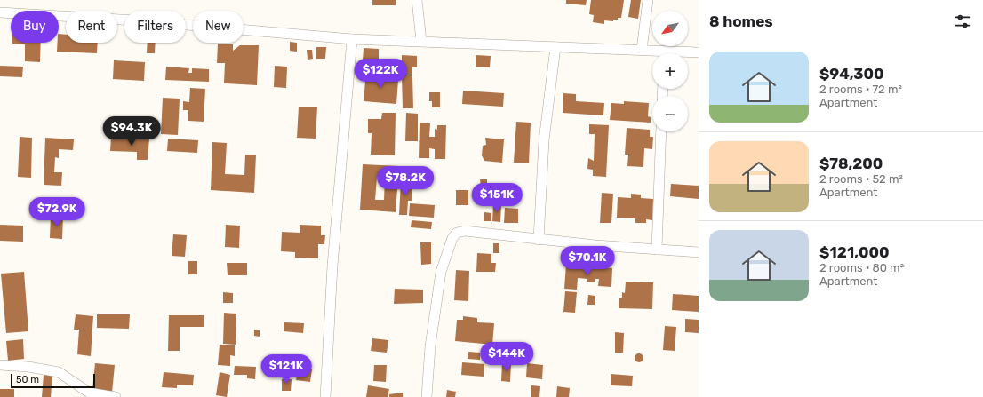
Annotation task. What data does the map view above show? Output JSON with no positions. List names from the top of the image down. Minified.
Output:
{"scale_bar":"50 m","north":"bottom left","page":{"heading":"8 homes","map_buttons":["+","−"],"chip":["Buy","Rent","Filters","New"],"list":[{"name":"$94,300","note":"2 rooms · 72 m² · Apartment"},{"name":"$78,200","note":"2 rooms · 52 m² · Apartment"},{"name":"$121,000","note":"2 rooms · 80 m² · Apartment"}],"price":["$122K","$94.3K","$78.2K","$151K","$72.9K","$70.1K","$144K","$121K"],"scale":"50 m"}}
